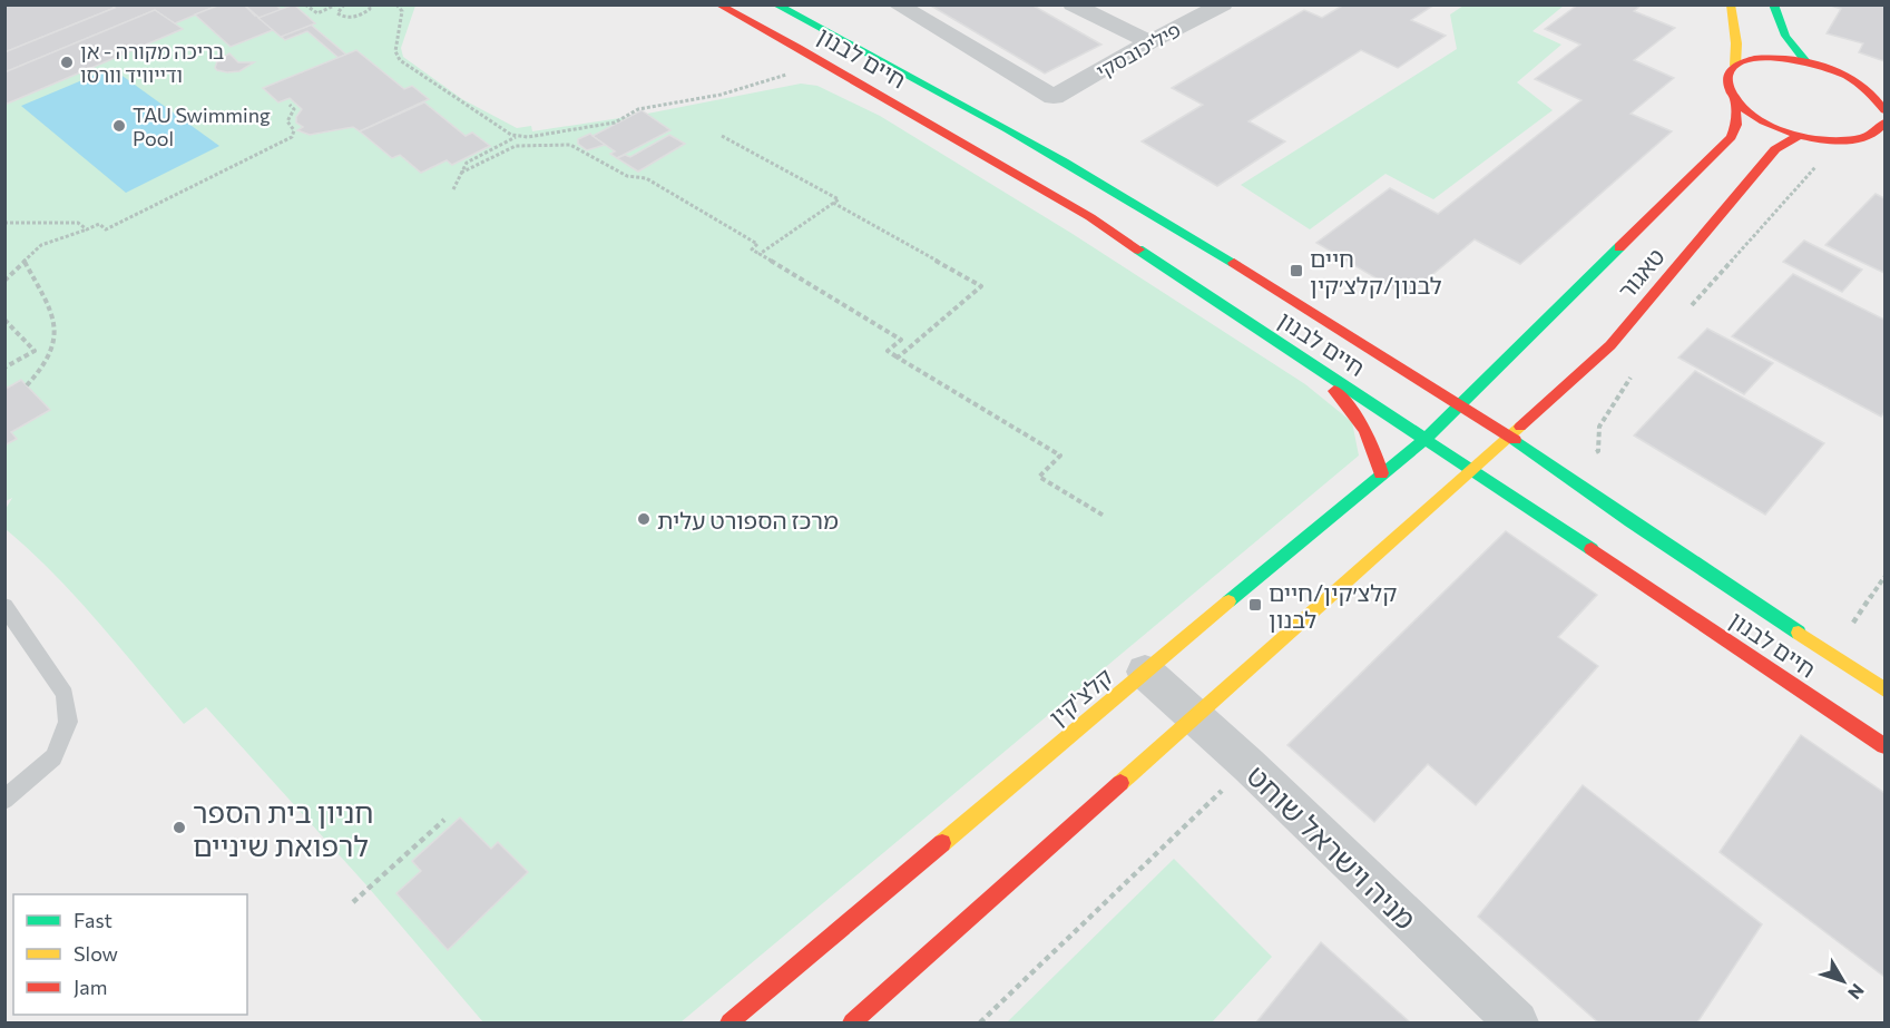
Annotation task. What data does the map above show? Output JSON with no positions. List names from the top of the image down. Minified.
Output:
{"streets":{"street":["פיליכובסקי","חיים לבנון","טאגור","קלצ'קין","מניה וישראל שוחט"]},"crossings":[["חיים לבנון","טאגור"],["חיים לבנון","קלצ'קין"],["טאגור","קלצ'קין"],["קלצ'קין","מניה וישראל שוחט"]],"places":{"other":["בריכה מקורה - אן ודייוויד וורסו","TAU Swimming Pool","מרכז הספורט עלית","חניון בית הספר לרפואת שיניים"],"transit":["חיים לבנון/קלצ׳קין","קלצ׳קין/חיים לבנון"]},"legend":["Fast","Slow","Jam"],"north":"bottom right"}
